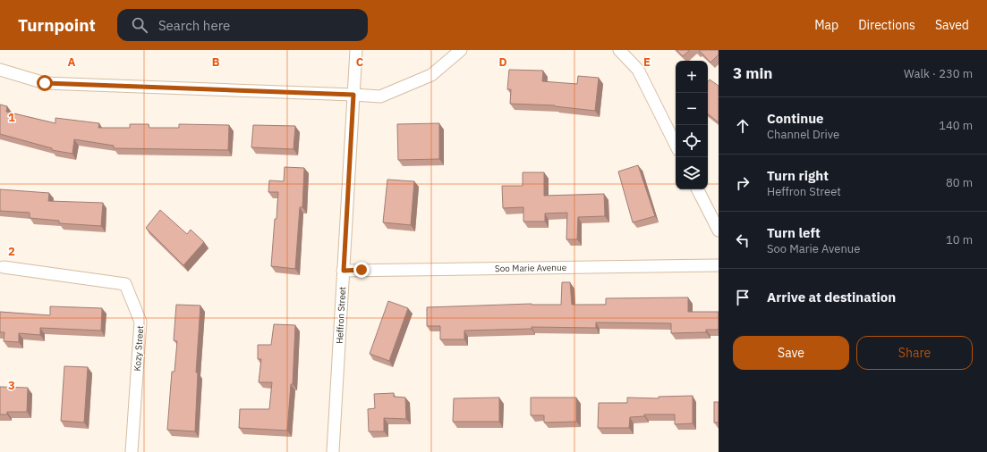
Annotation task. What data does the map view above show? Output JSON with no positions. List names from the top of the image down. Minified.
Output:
{"streets":{"street":["Soo Marie Avenue","Heffron Street","Kozy Street"]},"crossings":[["Soo Marie Avenue","Heffron Street"]],"page":{"header":"Turnpoint","search":"Search here","nav":["Map","Directions","Saved"],"heading":["3 min","Walk · 230 m"],"map_buttons":["+","−"],"list":[["Continue","Channel Drive","140 m"],["Turn right","Heffron Street","80 m"],["Turn left","Soo Marie Avenue","10 m"],"Arrive at destination"],"buttons":["Save","Share"]},"grid":{"columns":["A","B","C","D","E"],"rows":["1","2","3"]}}
